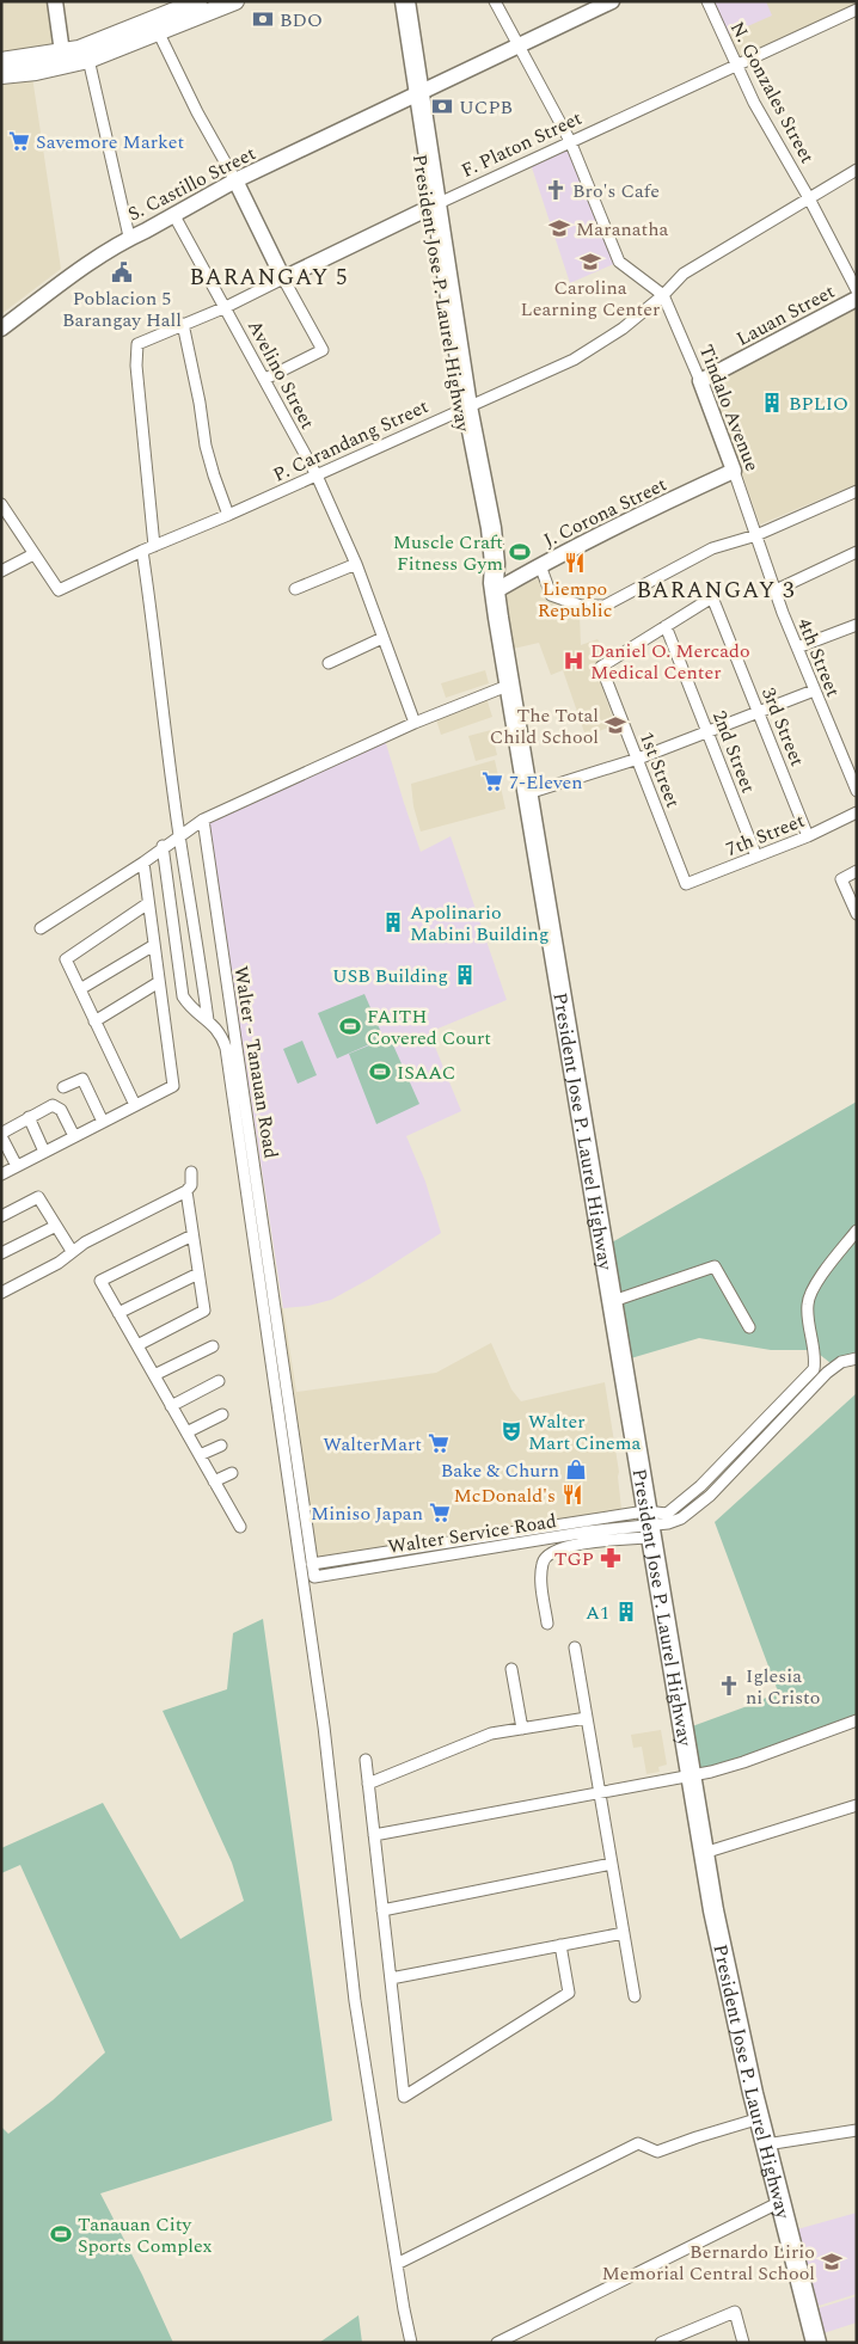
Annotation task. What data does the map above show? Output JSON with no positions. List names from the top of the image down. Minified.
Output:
{"streets":{"highway":["President Jose P. Laurel Highway"],"street":["N. Gonzales Street","F. Platon Street","S. Castillo Street","Lauan Street","Avelino Street","Tindalo Avenue","P. Carandang Street","J. Corona Street","4th Street","3rd Street","2nd Street","1st Street","7th Street","Walter - Tanauan Road","Walter Service Road"]},"crossings":[["N. Gonzales Street","F. Platon Street"],["N. Gonzales Street","P. Carandang Street"],["F. Platon Street","President Jose P. Laurel Highway"],["F. Platon Street","Avelino Street"],["F. Platon Street","P. Carandang Street"],["S. Castillo Street","President Jose P. Laurel Highway"],["S. Castillo Street","Avelino Street"],["President Jose P. Laurel Highway","P. Carandang Street"],["President Jose P. Laurel Highway","J. Corona Street"],["President Jose P. Laurel Highway","Walter Service Road"],["Lauan Street","Tindalo Avenue"],["Avelino Street","P. Carandang Street"],["Tindalo Avenue","P. Carandang Street"],["Tindalo Avenue","J. Corona Street"],["Tindalo Avenue","4th Street"],["3rd Street","2nd Street"],["3rd Street","1st Street"],["3rd Street","7th Street"],["2nd Street","1st Street"],["2nd Street","7th Street"],["1st Street","7th Street"],["Walter - Tanauan Road","Walter Service Road"]],"districts":["BARANGAY 5","BARANGAY 3"],"places":{"bank":["BDO","UCPB"],"supermarket":["Savemore Market","7-Eleven","WalterMart","Miniso Japan"],"church":["Bro's Cafe","Iglesia ni Cristo"],"school or university":["Maranatha","Carolina Learning Center","The Total Child School","Bernardo Lirio Memorial Central School"],"public building":["Poblacion 5 Barangay Hall"],"building":["BPLIO","Apolinario Mabini Building","USB Building","A1"],"sports":["Muscle Craft Fitness Gym","FAITH Covered Court","ISAAC","Tanauan City Sports Complex"],"restaurant":["Liempo Republic","McDonald's"],"hospital":["Daniel O. Mercado Medical Center"],"theatre":["Walter Mart Cinema"],"shop":["Bake & Churn"],"pharmacy":["TGP"]}}
